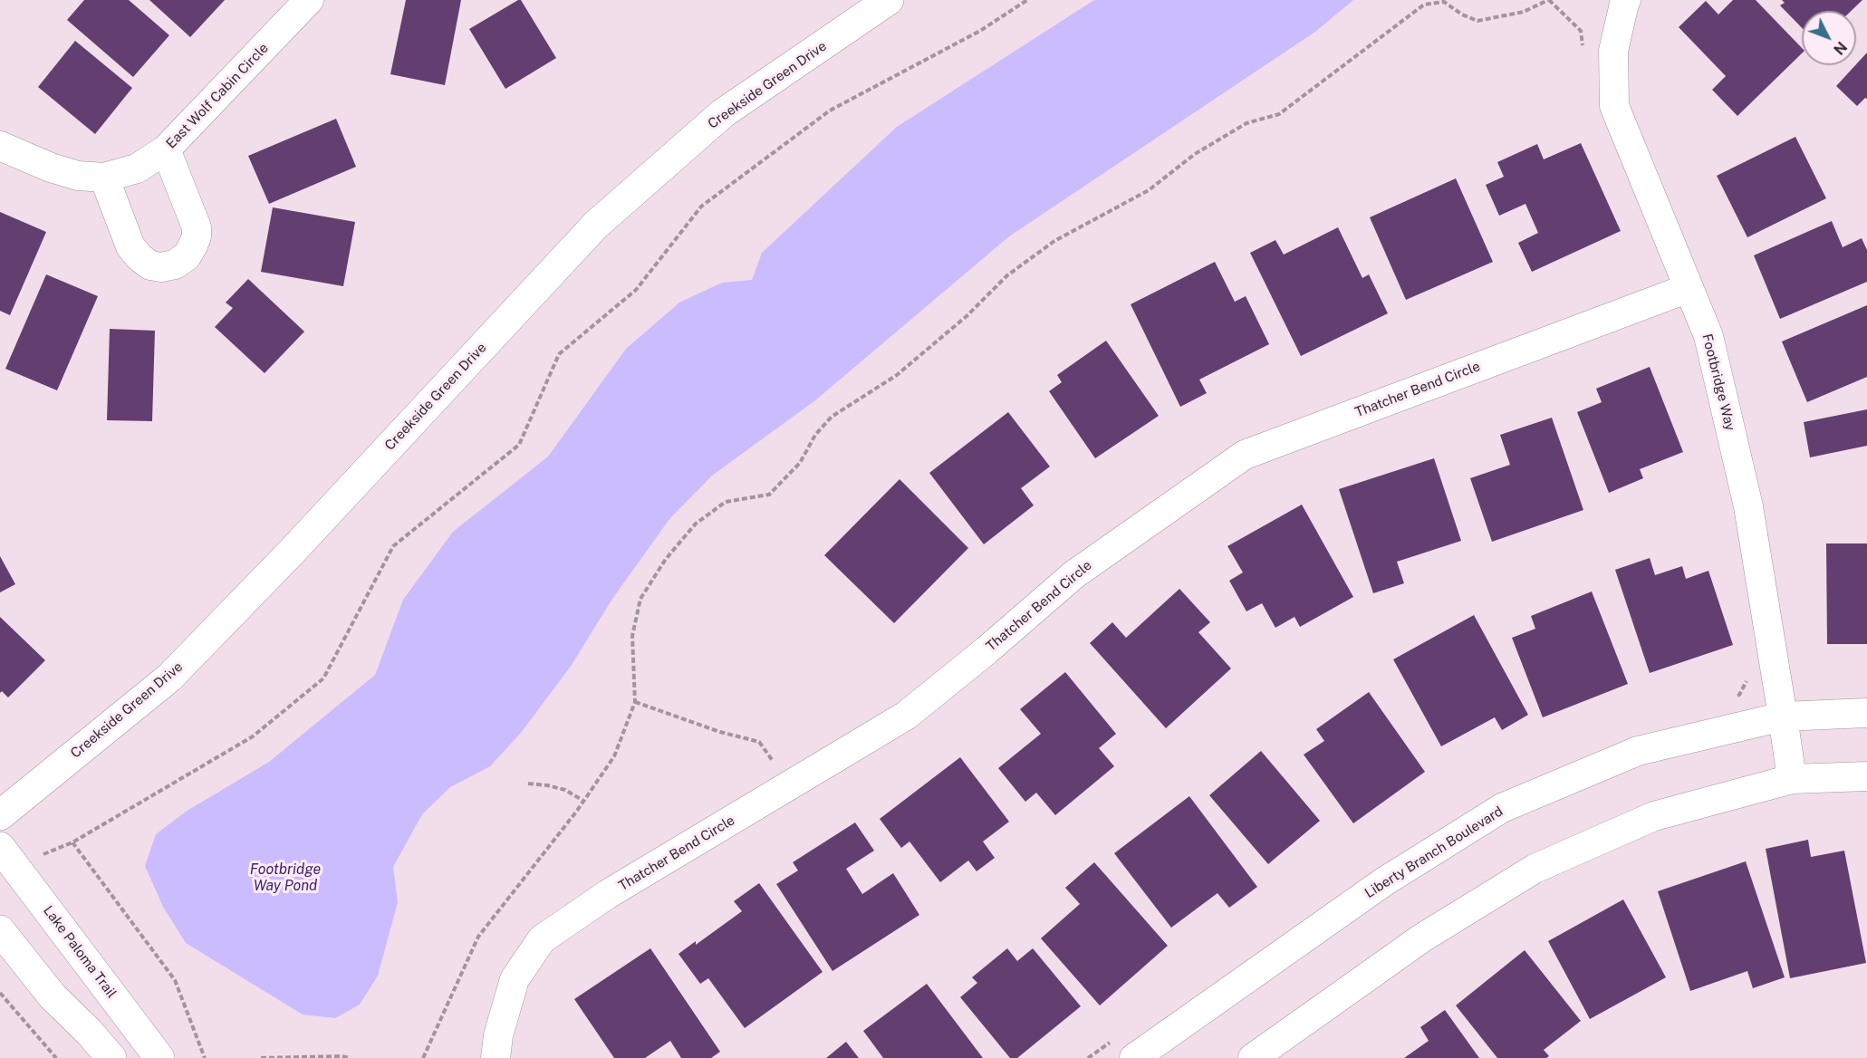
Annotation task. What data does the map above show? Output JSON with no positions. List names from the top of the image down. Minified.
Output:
{"streets":{"main road":["Creekside Green Drive","Lake Paloma Trail"],"street":["East Wolf Cabin Circle","Footbridge Way","Thatcher Bend Circle","Liberty Branch Boulevard"]},"crossings":[["Footbridge Way","Thatcher Bend Circle"],["Footbridge Way","Liberty Branch Boulevard"]],"water":["Footbridge Way Pond"],"north":"bottom right"}
